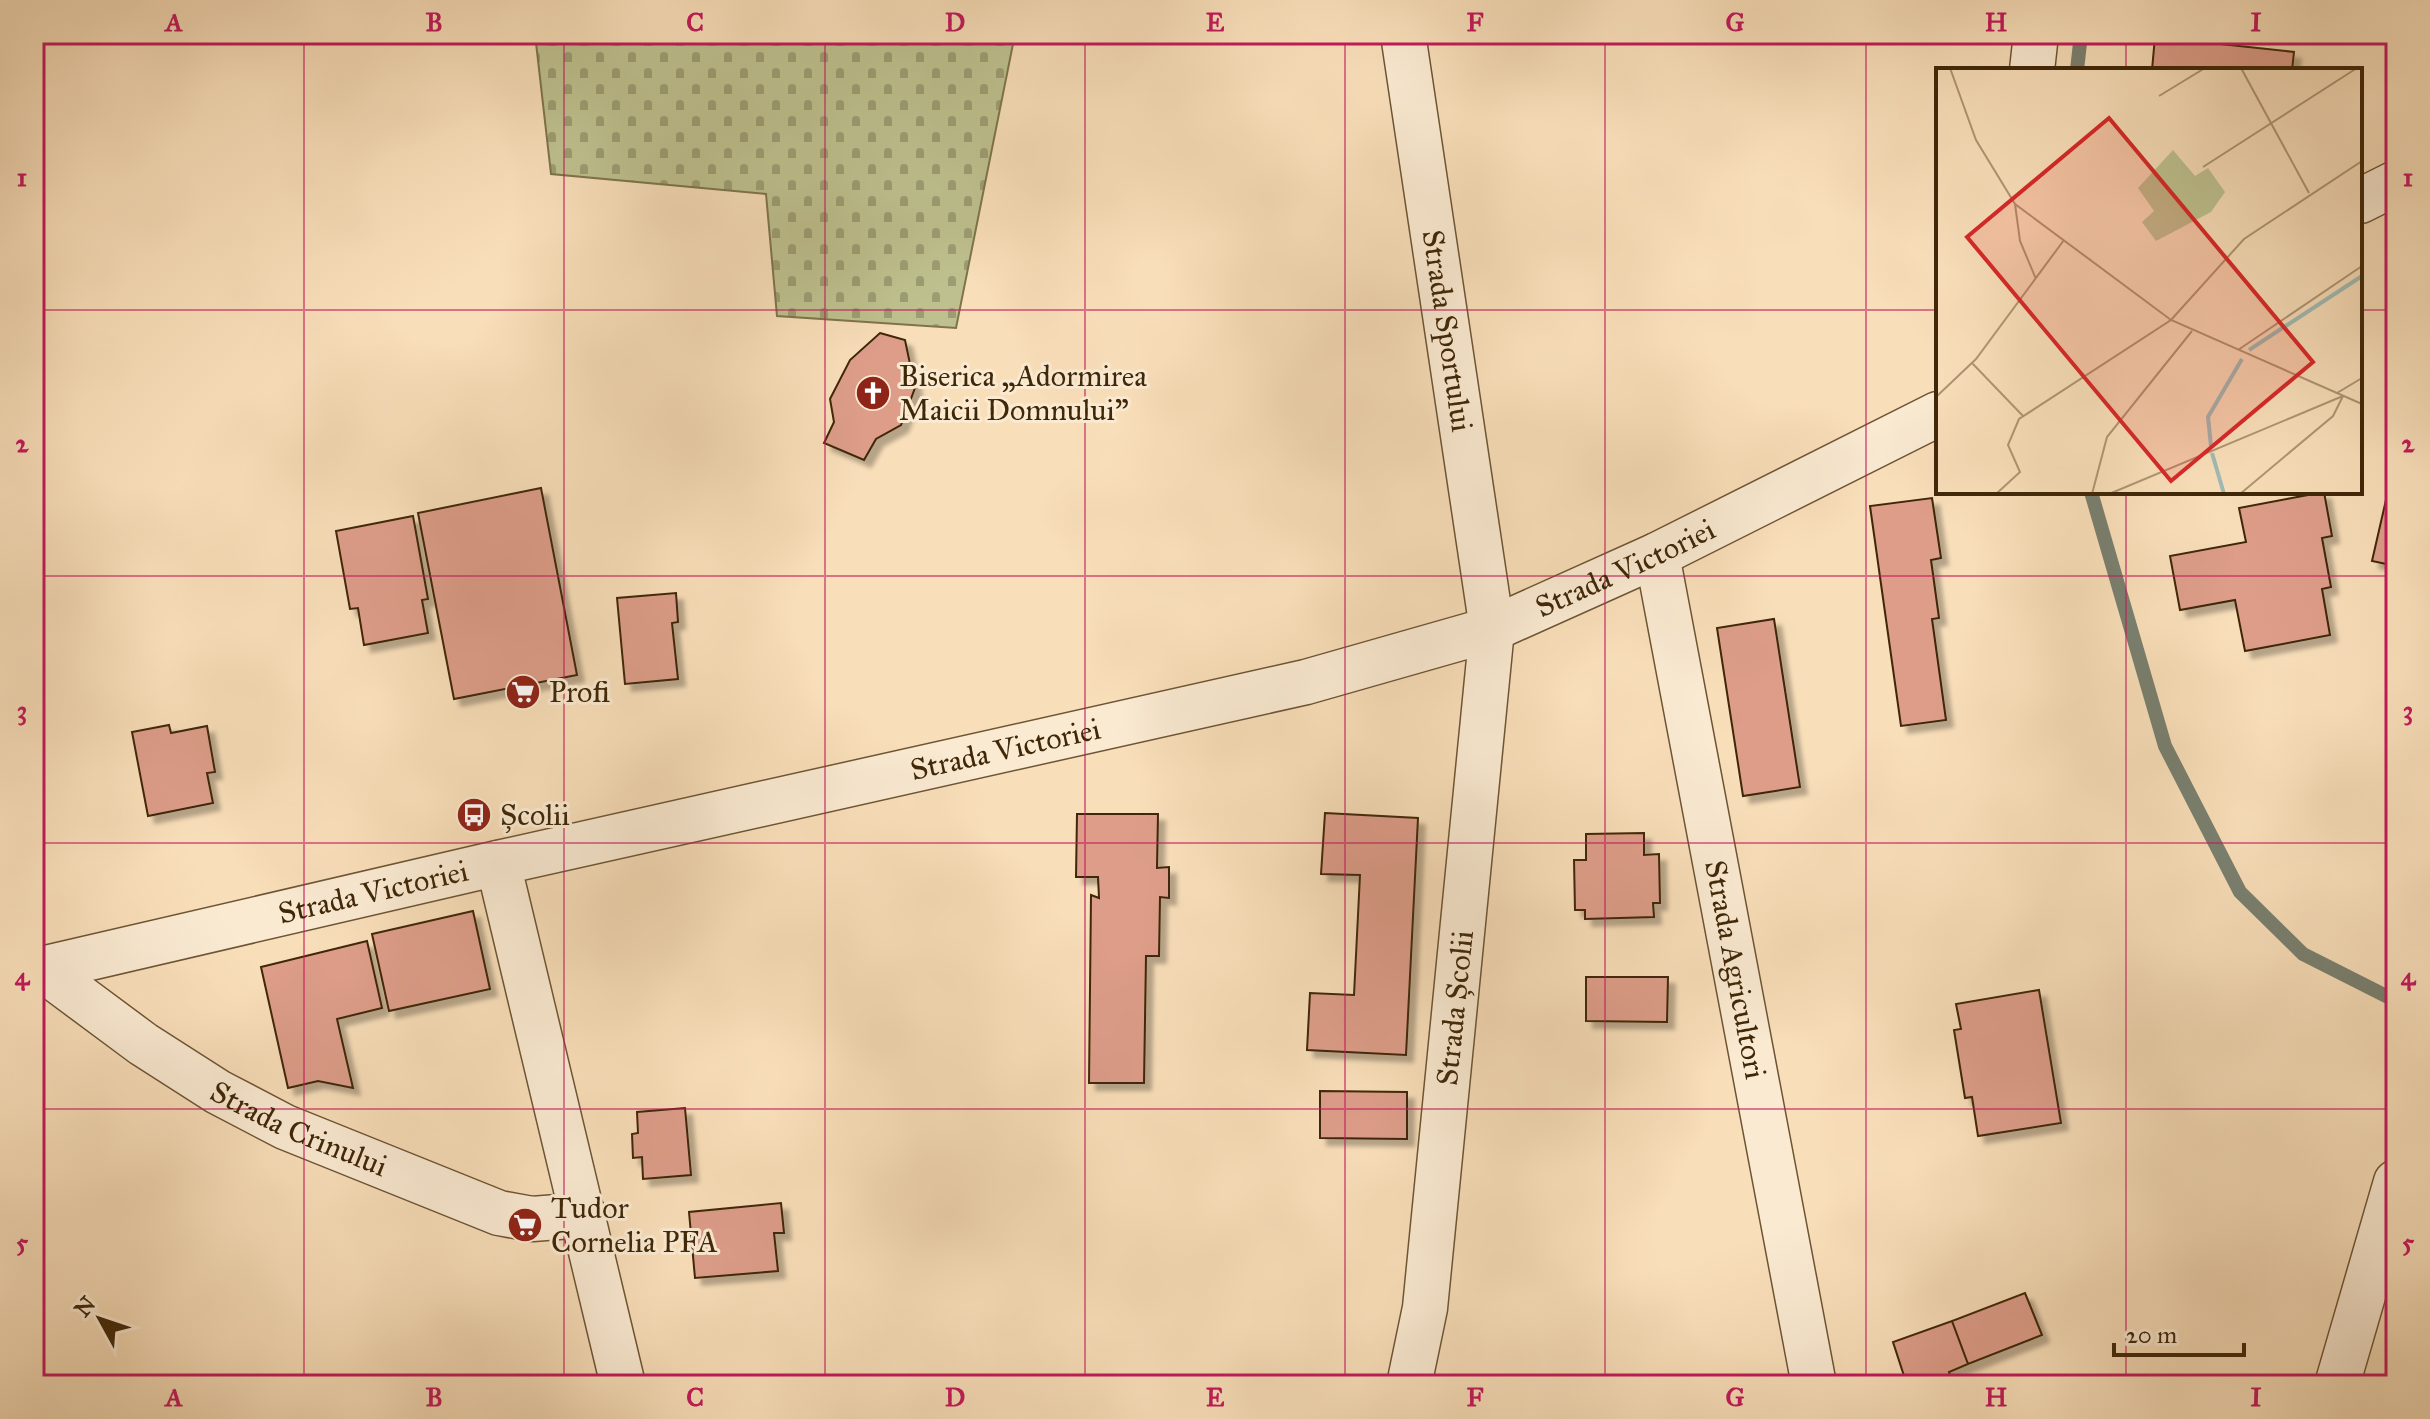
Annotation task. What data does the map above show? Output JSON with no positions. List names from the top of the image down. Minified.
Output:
{"streets":{"street":["Strada Sportului","Strada Victoriei","Strada Agricultori","Strada Școlii","Strada Crinului"]},"crossings":[["Strada Sportului","Strada Victoriei"],["Strada Sportului","Strada Școlii"],["Strada Victoriei","Strada Agricultori"],["Strada Victoriei","Strada Școlii"],["Strada Victoriei","Strada Crinului"]],"places":{"church":["Biserica „Adormirea Maicii Domnului”"],"supermarket":["Profi","Tudor Cornelia PFA"],"bus stop":["Școlii"]},"scale_bar":"20 m","north":"top left","grid":{"columns":["A","B","C","D","E","F","G","H","I"],"rows":["1","2","3","4","5"]}}
